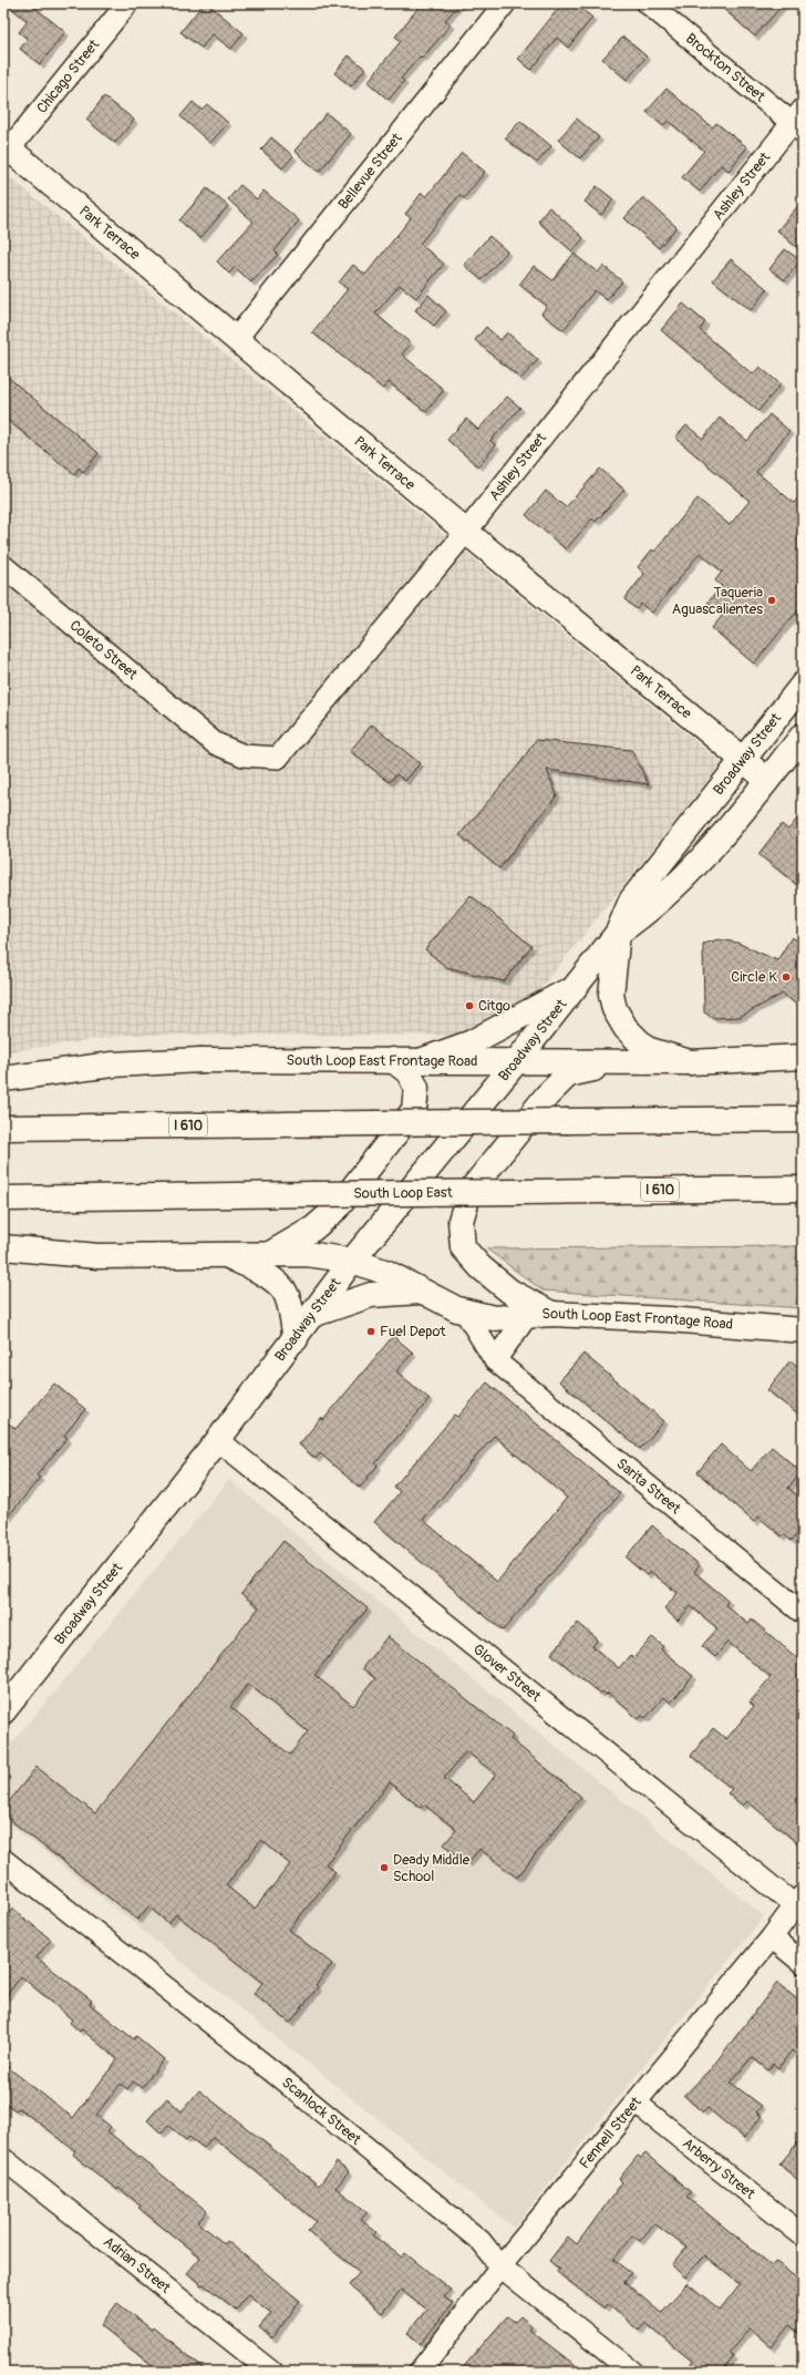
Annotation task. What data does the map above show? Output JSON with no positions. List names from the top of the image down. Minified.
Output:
{"streets":{"main road":["Park Terrace","Broadway Street","South Loop East Frontage Road","I 610","South Loop East"],"street":["Brockton Street","Chicago Street","Bellevue Street","Ashley Street","Coleto Street","Sarita Street","Glover Street","Scanlock Street","Fennell Street","Arberry Street","Adrian Street"]},"crossings":[["Brockton Street","Ashley Street"],["Chicago Street","Park Terrace"],["Bellevue Street","Park Terrace"],["Ashley Street","Park Terrace"],["Ashley Street","Coleto Street"],["Park Terrace","Broadway Street"],["Broadway Street","South Loop East Frontage Road"],["Broadway Street","Glover Street"],["South Loop East Frontage Road","Sarita Street"],["Glover Street","Fennell Street"],["Scanlock Street","Fennell Street"],["Fennell Street","Arberry Street"]],"places":["Taqueria Aguascalientes","Circle K","Citgo","Fuel Depot","Deady Middle School"]}
